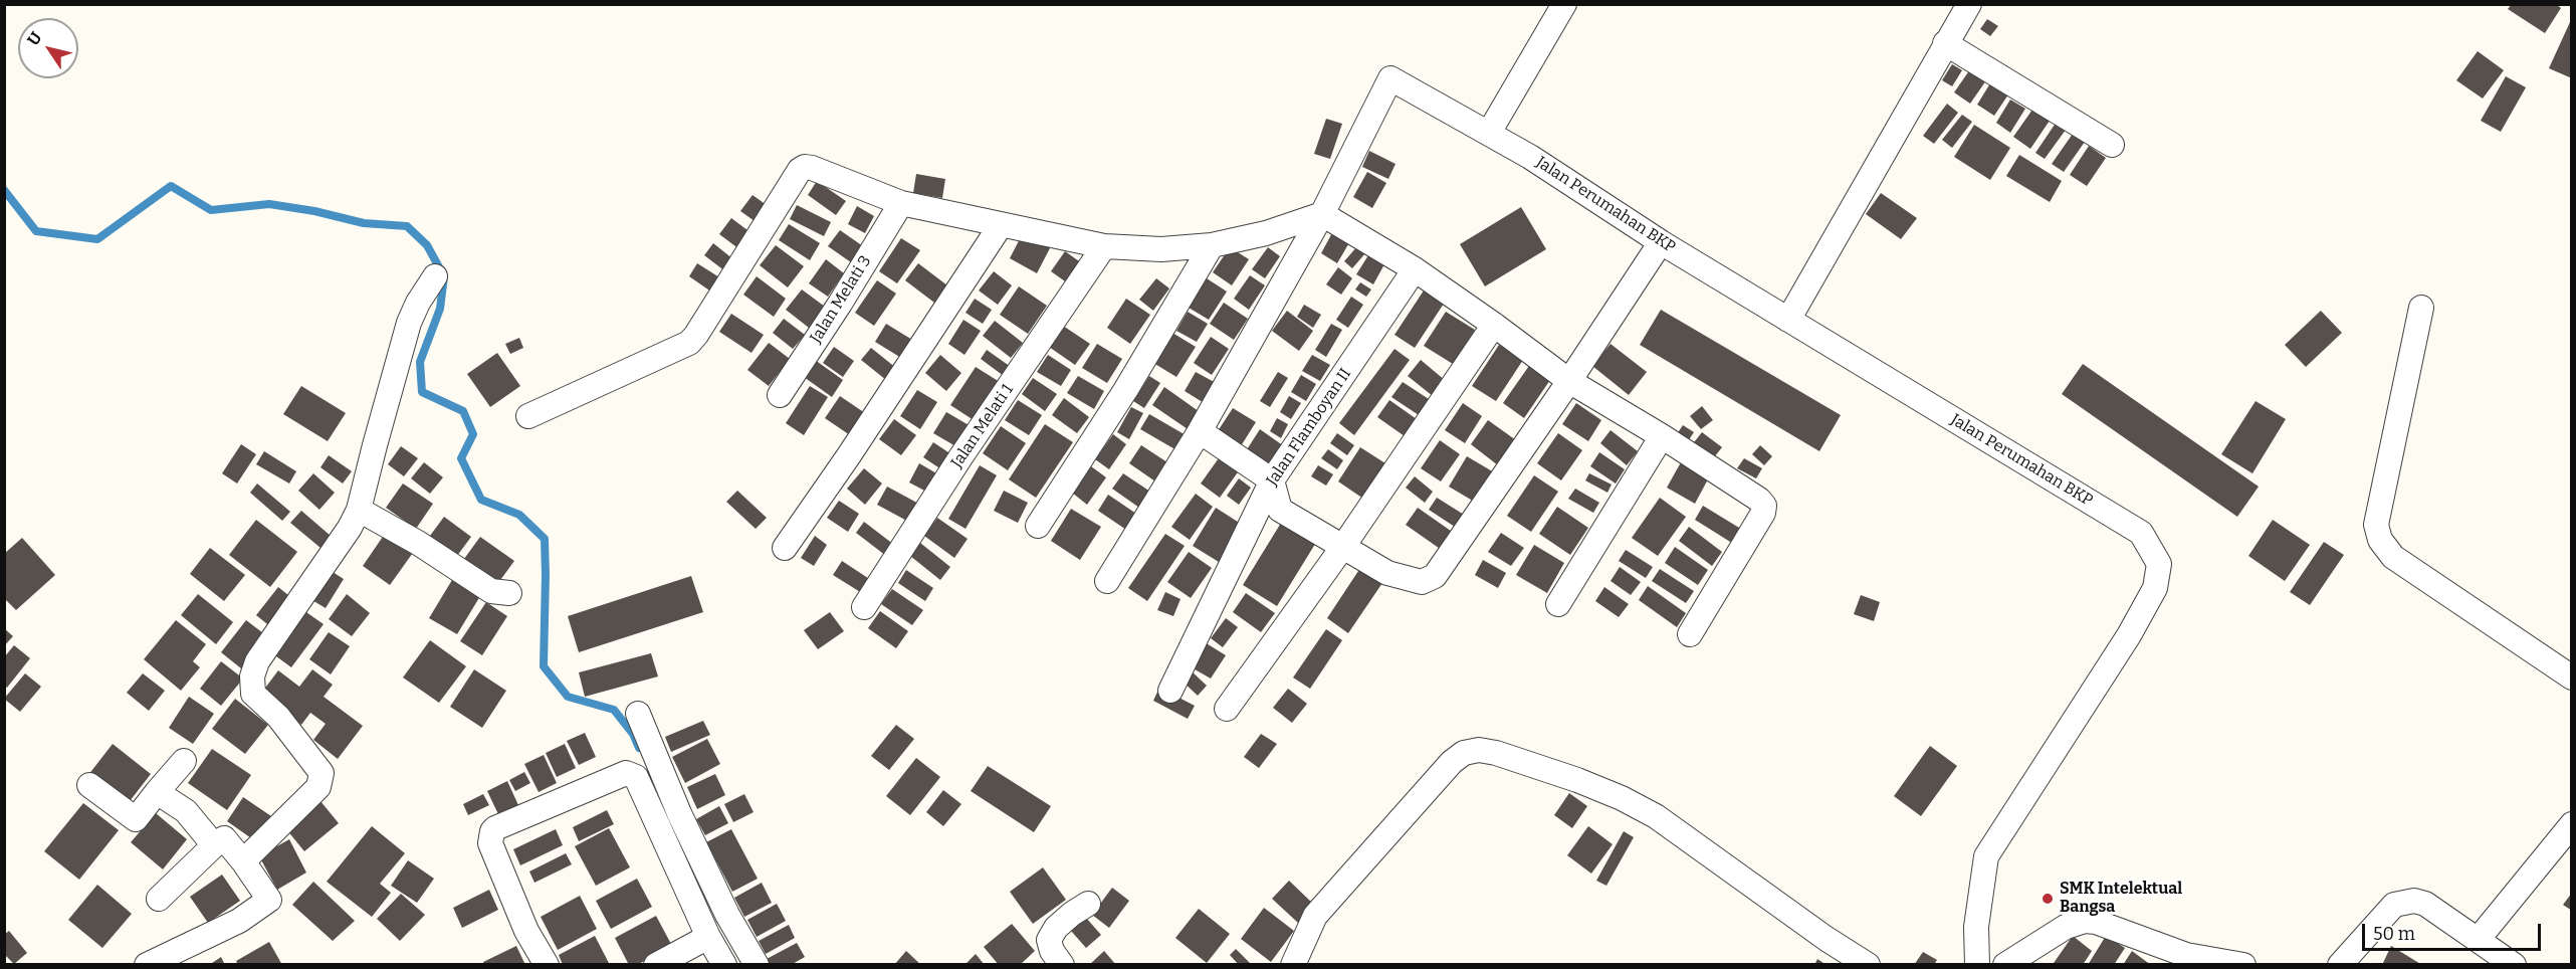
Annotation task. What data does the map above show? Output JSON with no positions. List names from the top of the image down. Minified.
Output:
{"streets":{"street":["Jalan Perumahan BKP","Jalan Melati 3","Jalan Melati 1","Jalan Flamboyan II"]},"places":["SMK Intelektual Bangsa"],"scale_bar":"50 m","north":"top left"}
